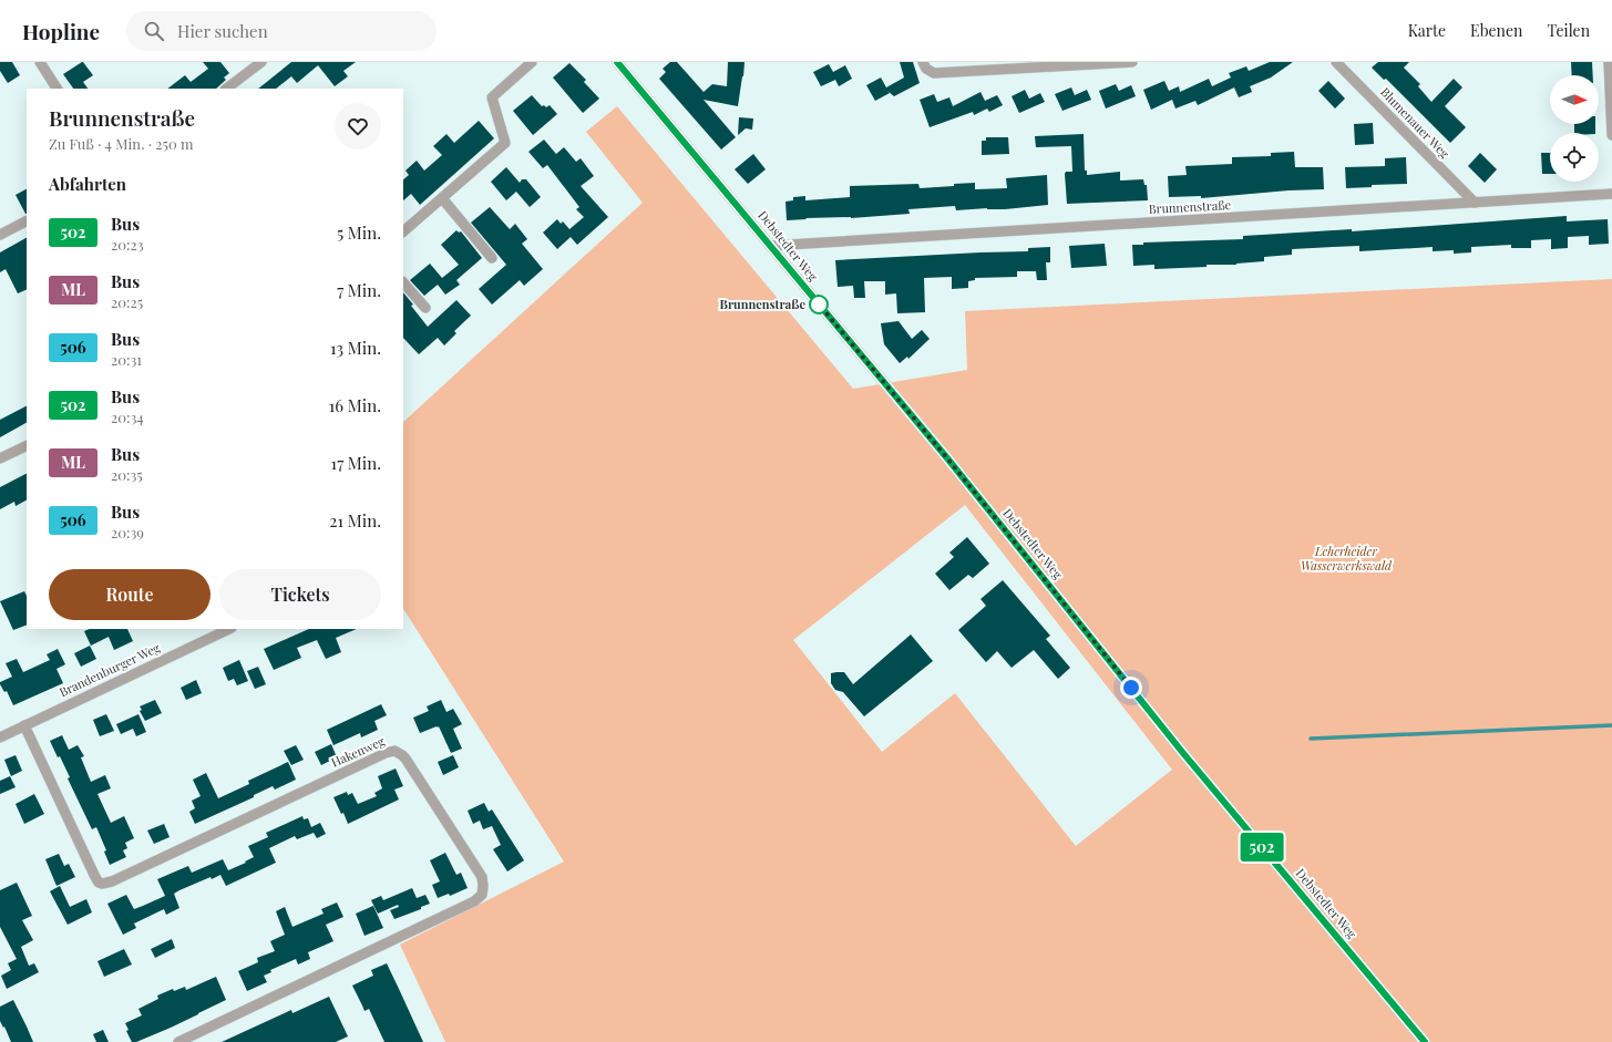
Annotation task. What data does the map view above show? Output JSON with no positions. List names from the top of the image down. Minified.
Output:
{"streets":{"street":["Blumenauer Weg","Brunnenstraße","Debstedter Weg","Brandenburger Weg","Hakenweg"]},"crossings":[["Blumenauer Weg","Brunnenstraße"],["Brunnenstraße","Debstedter Weg"],["Brandenburger Weg","Hakenweg"]],"parks":["Leherheider Wasserwerkswald"],"places":["Brunnenstraße"],"lines":["bus line 502"],"north":"right","page":{"header":"Hopline","search":"Hier suchen","nav":["Karte","Ebenen","Teilen"],"on_map":"502","heading":[["Brunnenstraße","Zu Fuß · 4 Min. · 250 m"],"Abfahrten"],"list":[{"mark":"502","name":"Bus","note":"20:23","value":"5 Min."},{"mark":"ML","name":"Bus","note":"20:25","value":"7 Min."},{"mark":"506","name":"Bus","note":"20:31","value":"13 Min."},{"mark":"502","name":"Bus","note":"20:34","value":"16 Min."},{"mark":"ML","name":"Bus","note":"20:35","value":"17 Min."},{"mark":"506","name":"Bus","note":"20:39","value":"21 Min."}],"buttons":["Route","Tickets"]}}
